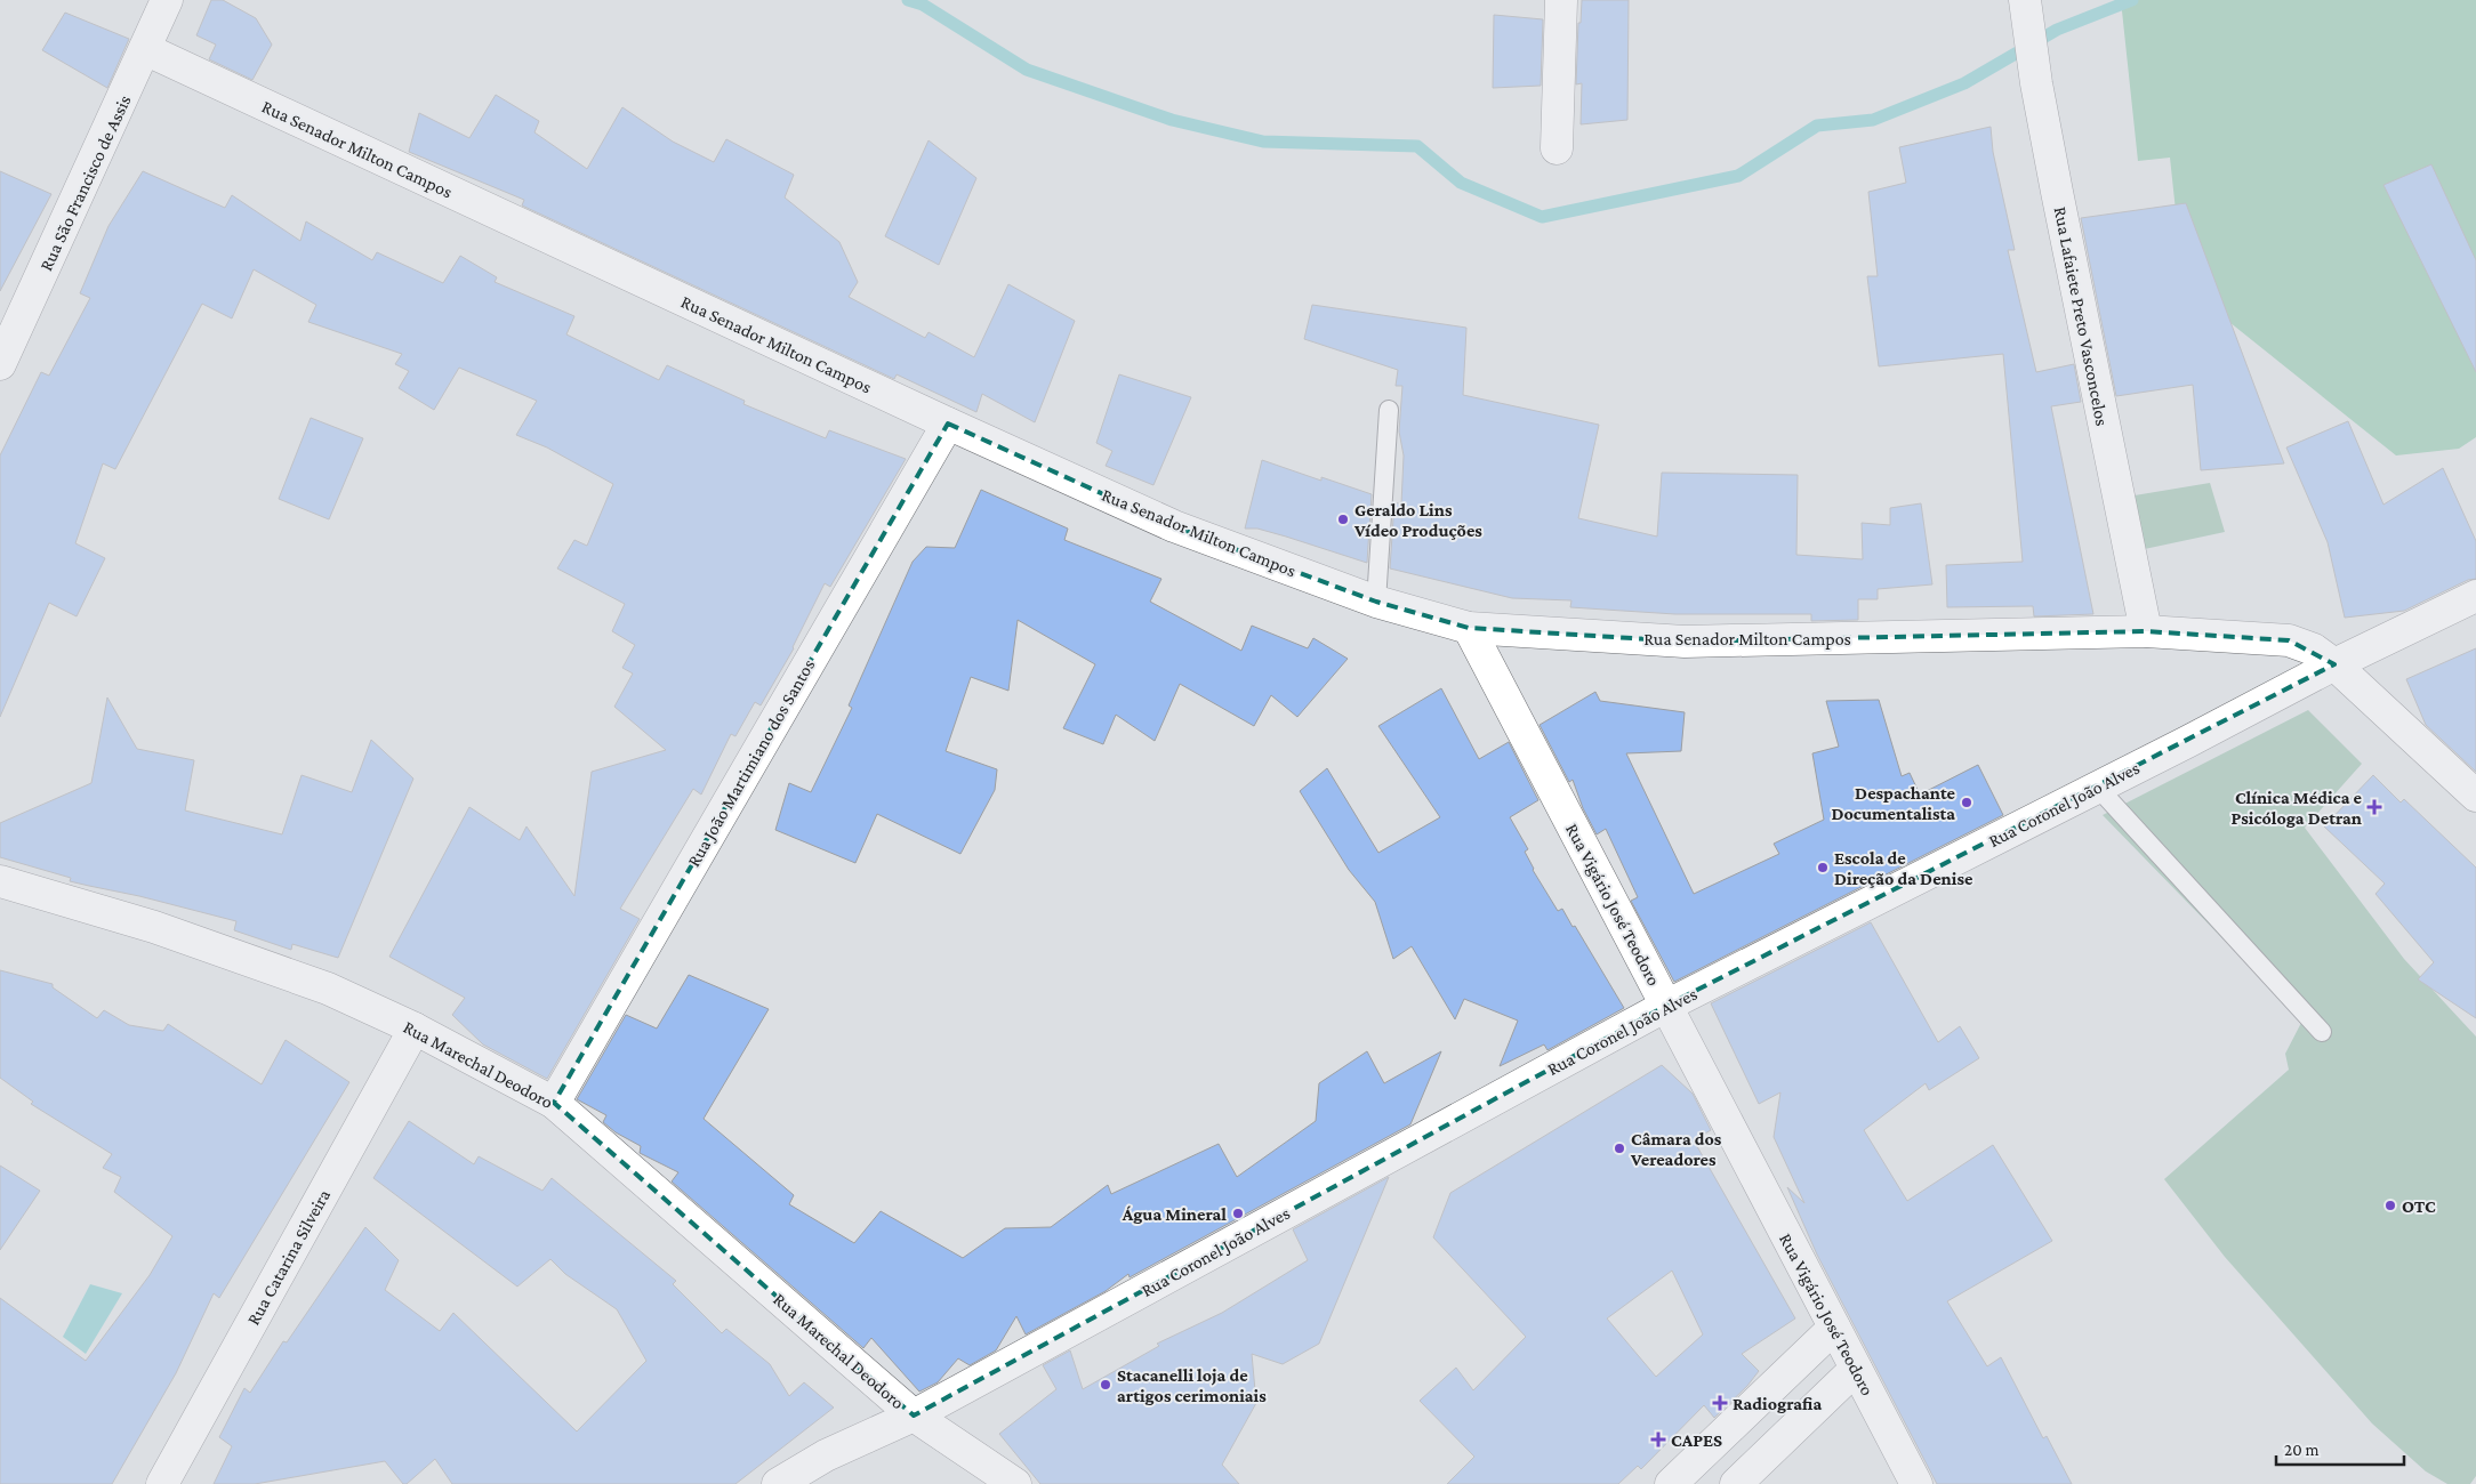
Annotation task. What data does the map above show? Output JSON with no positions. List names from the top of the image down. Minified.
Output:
{"streets":{"street":["Rua Senador Milton Campos","Rua São Francisco de Assis","Rua Lafaiete Preto Vasconcelos","Rua João Martimiano dos Santos","Rua Coronel João Alves","Rua Vigário José Teodoro","Rua Marechal Deodoro","Rua Catarina Silveira"]},"crossings":[["Rua Senador Milton Campos","Rua São Francisco de Assis"],["Rua Senador Milton Campos","Rua Lafaiete Preto Vasconcelos"],["Rua Senador Milton Campos","Rua João Martimiano dos Santos"],["Rua Senador Milton Campos","Rua Coronel João Alves"],["Rua Senador Milton Campos","Rua Vigário José Teodoro"],["Rua João Martimiano dos Santos","Rua Marechal Deodoro"],["Rua Coronel João Alves","Rua Vigário José Teodoro"],["Rua Coronel João Alves","Rua Marechal Deodoro"],["Rua Marechal Deodoro","Rua Catarina Silveira"]],"places":{"other":["Geraldo Lins Vídeo Produções","Despachante Documentalista","Escola de Direção da Denise","Câmara dos Vereadores","OTC","Água Mineral","Stacanelli loja de artigos cerimoniais"],"health":["Clínica Médica e Psicóloga Detran","Radiografia","CAPES"]},"scale_bar":"20 m"}
